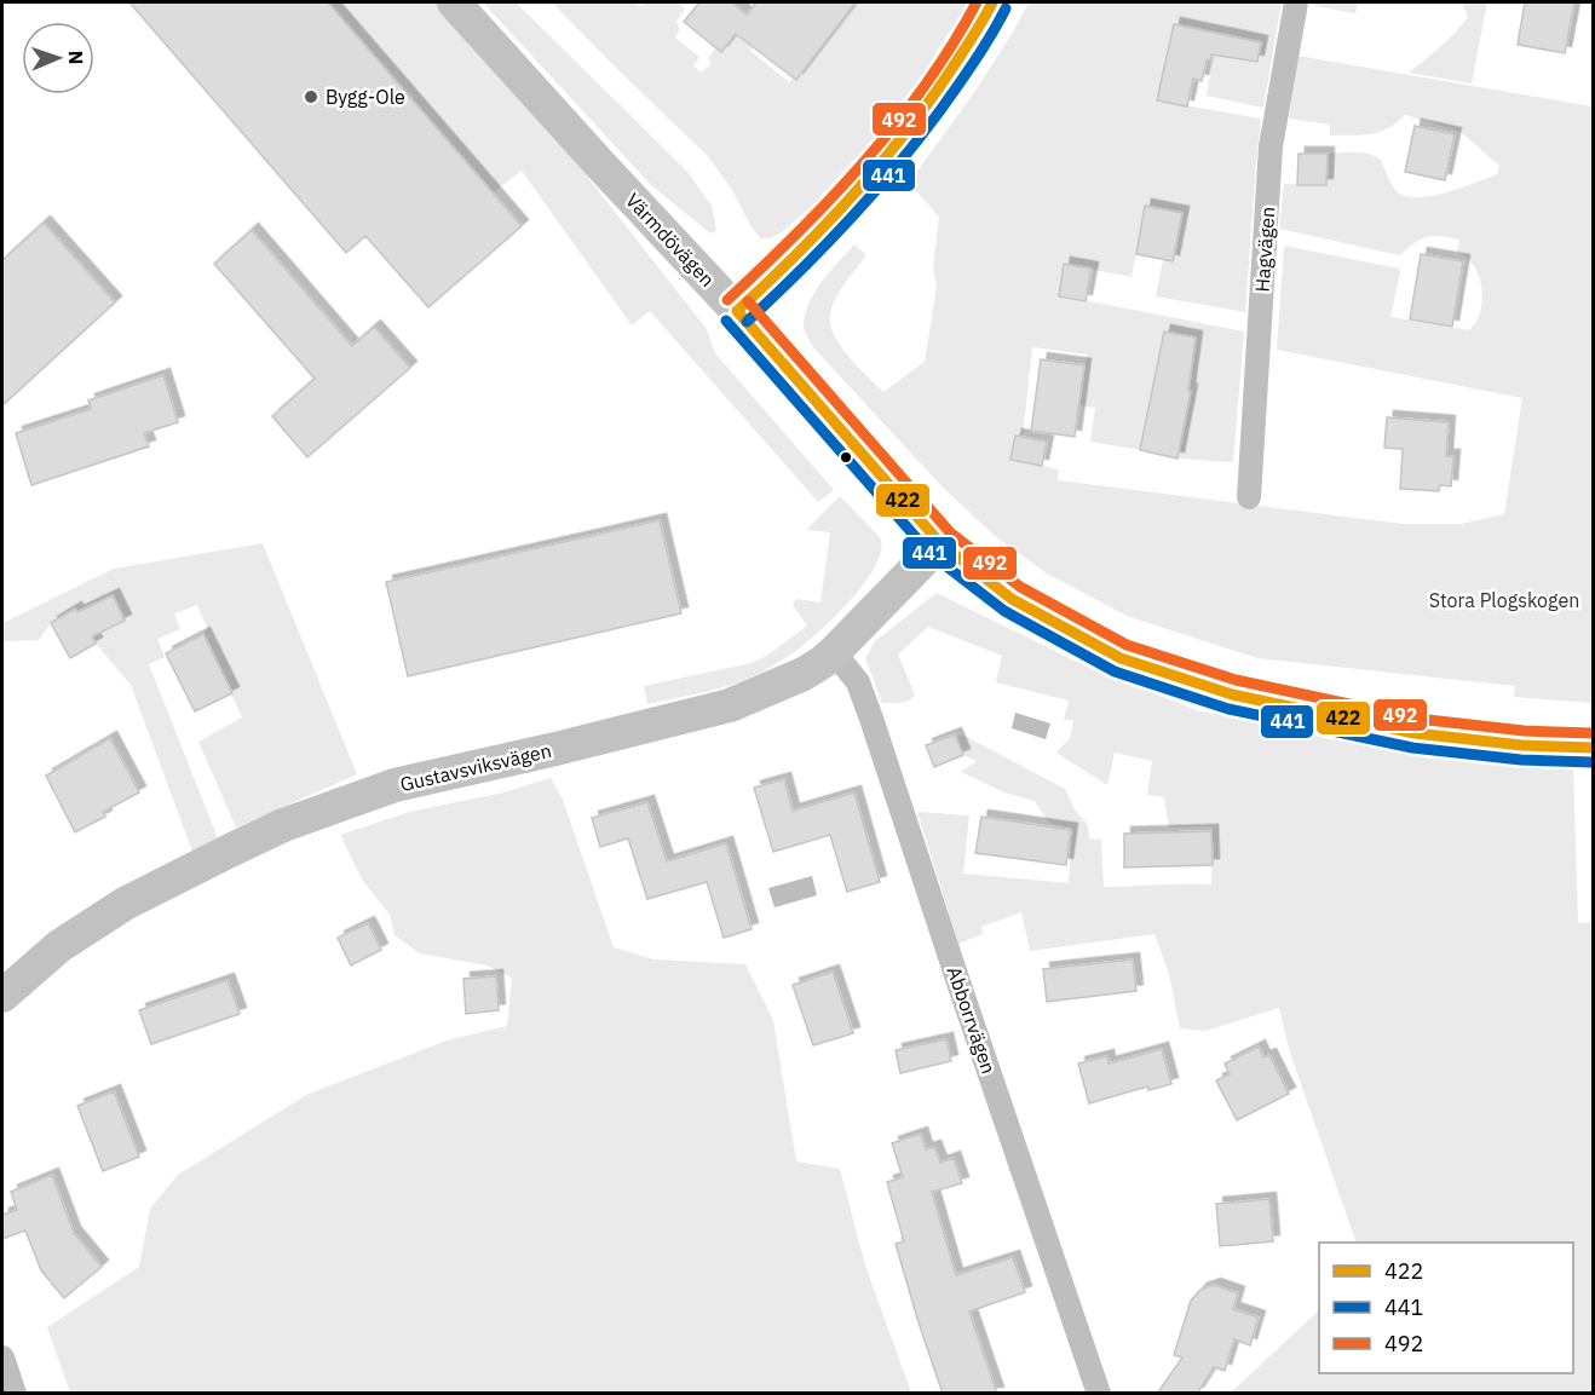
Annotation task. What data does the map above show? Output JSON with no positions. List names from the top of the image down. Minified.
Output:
{"streets":{"street":["Värmdövägen","Hagvägen","Gustavsviksvägen","Abborrvägen"]},"crossings":[["Värmdövägen","Gustavsviksvägen"],["Gustavsviksvägen","Abborrvägen"]],"parks":["Stora Plogskogen"],"places":["Bygg-Ole"],"lines":["transit line 422","transit line 492","transit line 441"],"legend":["422","441","492"],"north":"right"}
